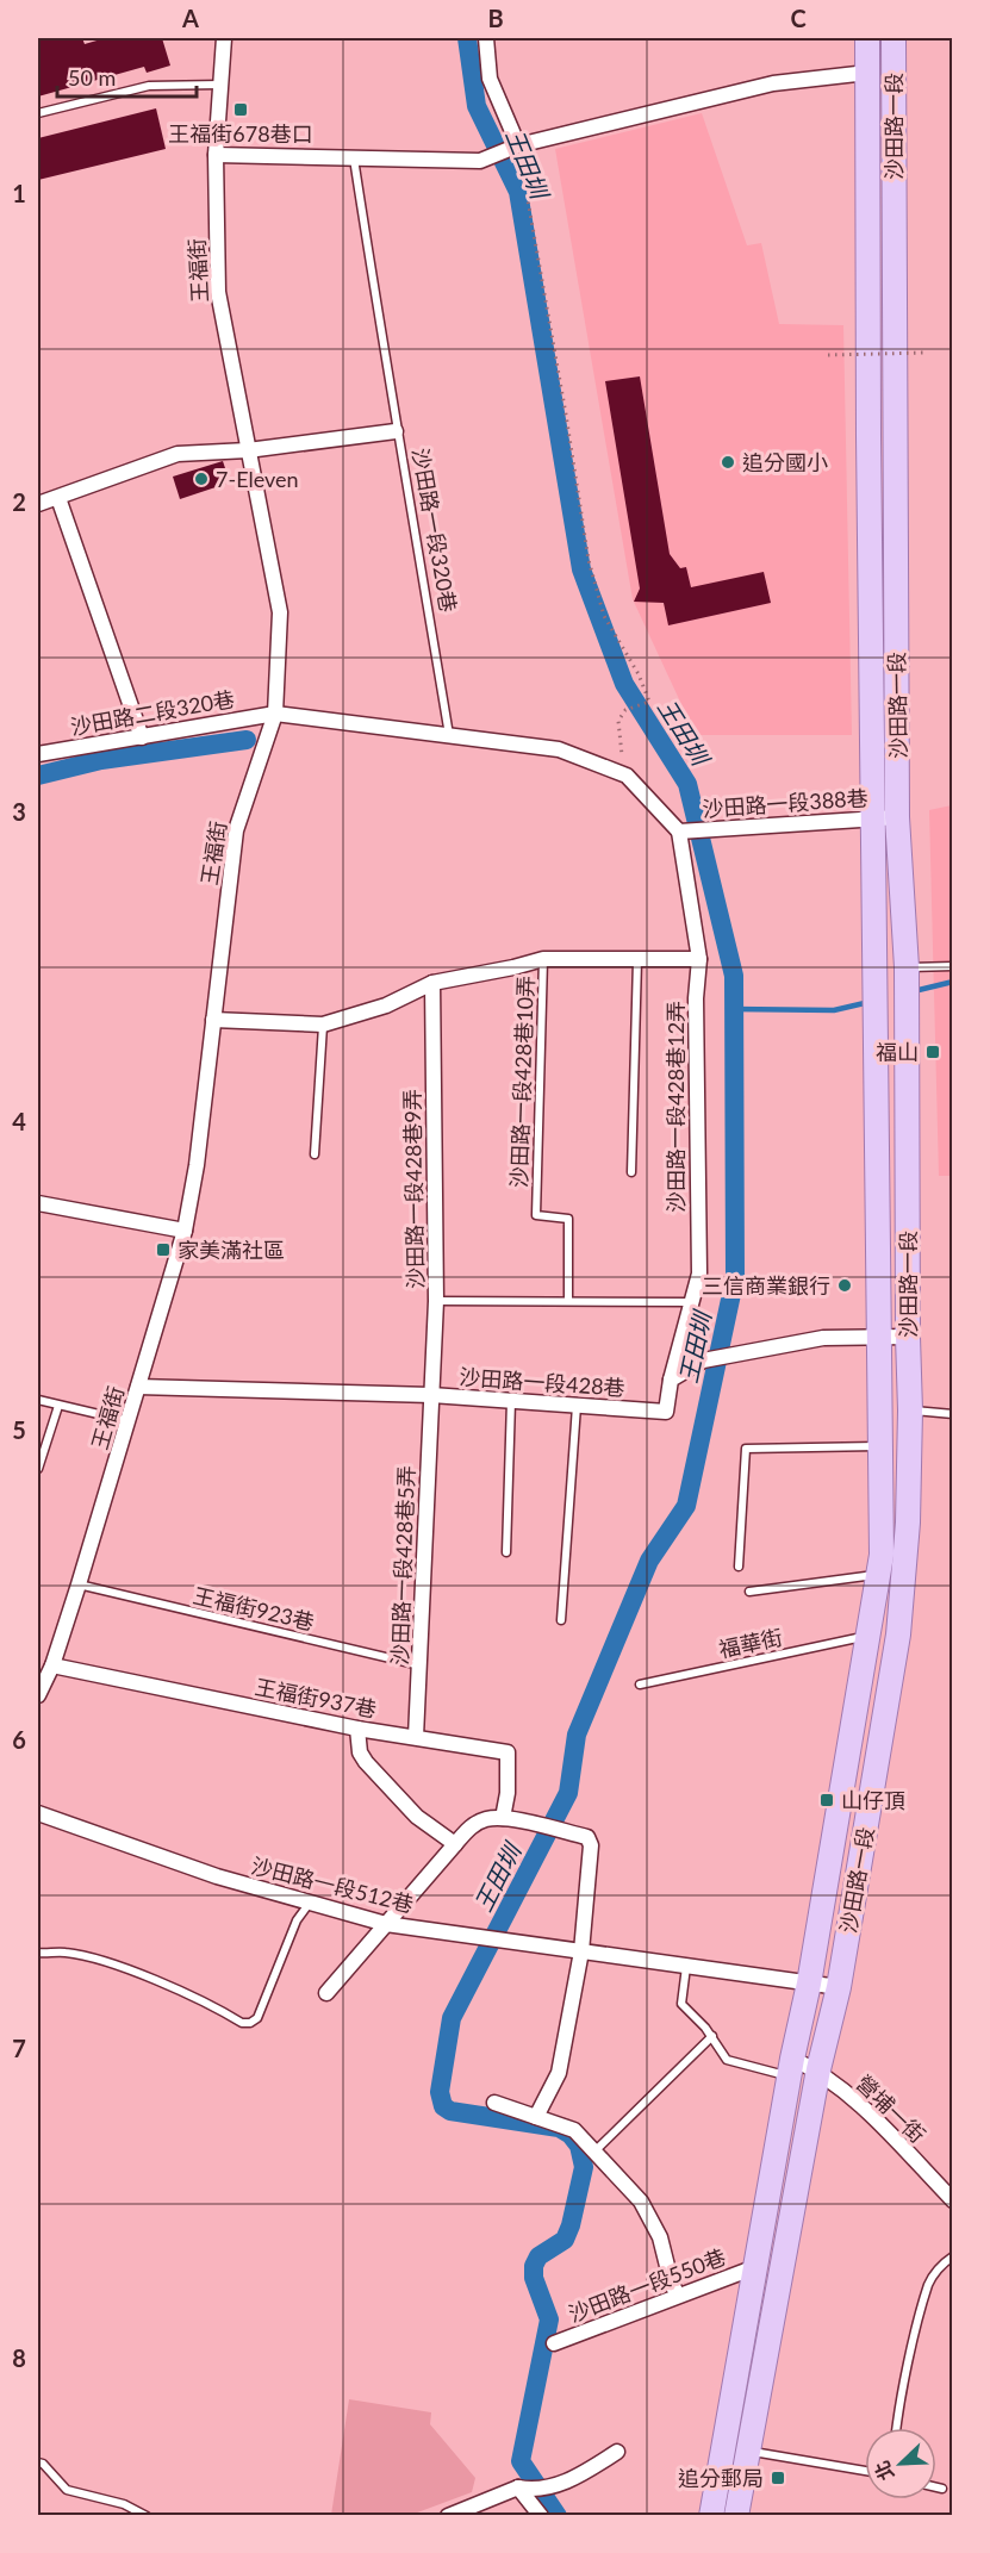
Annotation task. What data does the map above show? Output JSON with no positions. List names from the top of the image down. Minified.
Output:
{"streets":{"main road":["沙田路一段"],"street":["王福街","沙田路二段320巷","沙田路一段388巷","沙田路一段428巷12弄","沙田路一段428巷9弄","沙田路一段428巷","沙田路一段428巷5弄","王福街937巷","沙田路一段512巷","營埔一街","沙田路一段550巷"],"lane":["沙田路一段320巷","沙田路一段428巷10弄","王福街923巷","福華街"]},"crossings":[["沙田路一段","沙田路一段388巷"],["沙田路一段","福華街"],["沙田路一段","沙田路一段512巷"],["沙田路一段","營埔一街"],["沙田路一段","沙田路一段550巷"],["王福街","沙田路二段320巷"],["王福街","沙田路一段428巷"],["王福街","王福街923巷"],["王福街","王福街937巷"],["沙田路一段320巷","沙田路一段388巷"],["沙田路一段388巷","沙田路一段428巷12弄"],["沙田路一段428巷12弄","沙田路一段428巷"],["沙田路一段428巷9弄","沙田路一段428巷"],["沙田路一段428巷9弄","沙田路一段428巷5弄"],["沙田路一段428巷","沙田路一段428巷5弄"],["沙田路一段428巷5弄","王福街923巷"],["沙田路一段428巷5弄","王福街937巷"]],"water":["王田圳"],"places":{"transit":["王福街678巷口","福山","家美滿社區","山仔頂","追分郵局"],"other":["追分國小","7-Eleven","三信商業銀行"]},"scale_bar":"50 m","north":"bottom left","grid":{"columns":["A","B","C"],"rows":["1","2","3","4","5","6","7","8"]}}
